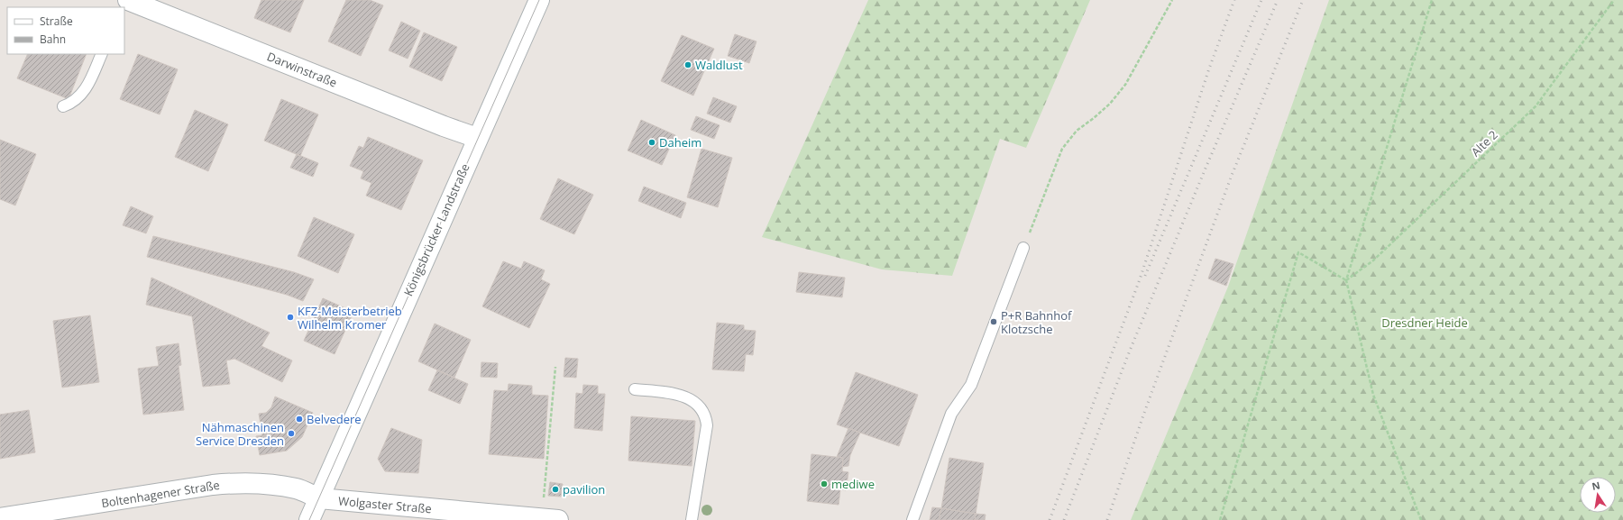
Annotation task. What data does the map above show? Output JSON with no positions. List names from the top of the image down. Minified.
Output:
{"streets":{"street":["Darwinstraße","Königsbrücker Landstraße","Boltenhagener Straße","Wolgaster Straße"],"path":["Alte 2"]},"crossings":[["Darwinstraße","Königsbrücker Landstraße"],["Königsbrücker Landstraße","Boltenhagener Straße"],["Königsbrücker Landstraße","Wolgaster Straße"],["Boltenhagener Straße","Wolgaster Straße"]],"parks":["Dresdner Heide"],"places":["Waldlust","Daheim","KFZ-Meisterbetrieb Wilhelm Kromer","P+R Bahnhof Klotzsche","Belvedere","Nähmaschinen Service Dresden","mediwe","pavilion"],"legend":["Straße","Bahn"],"north":"top"}
